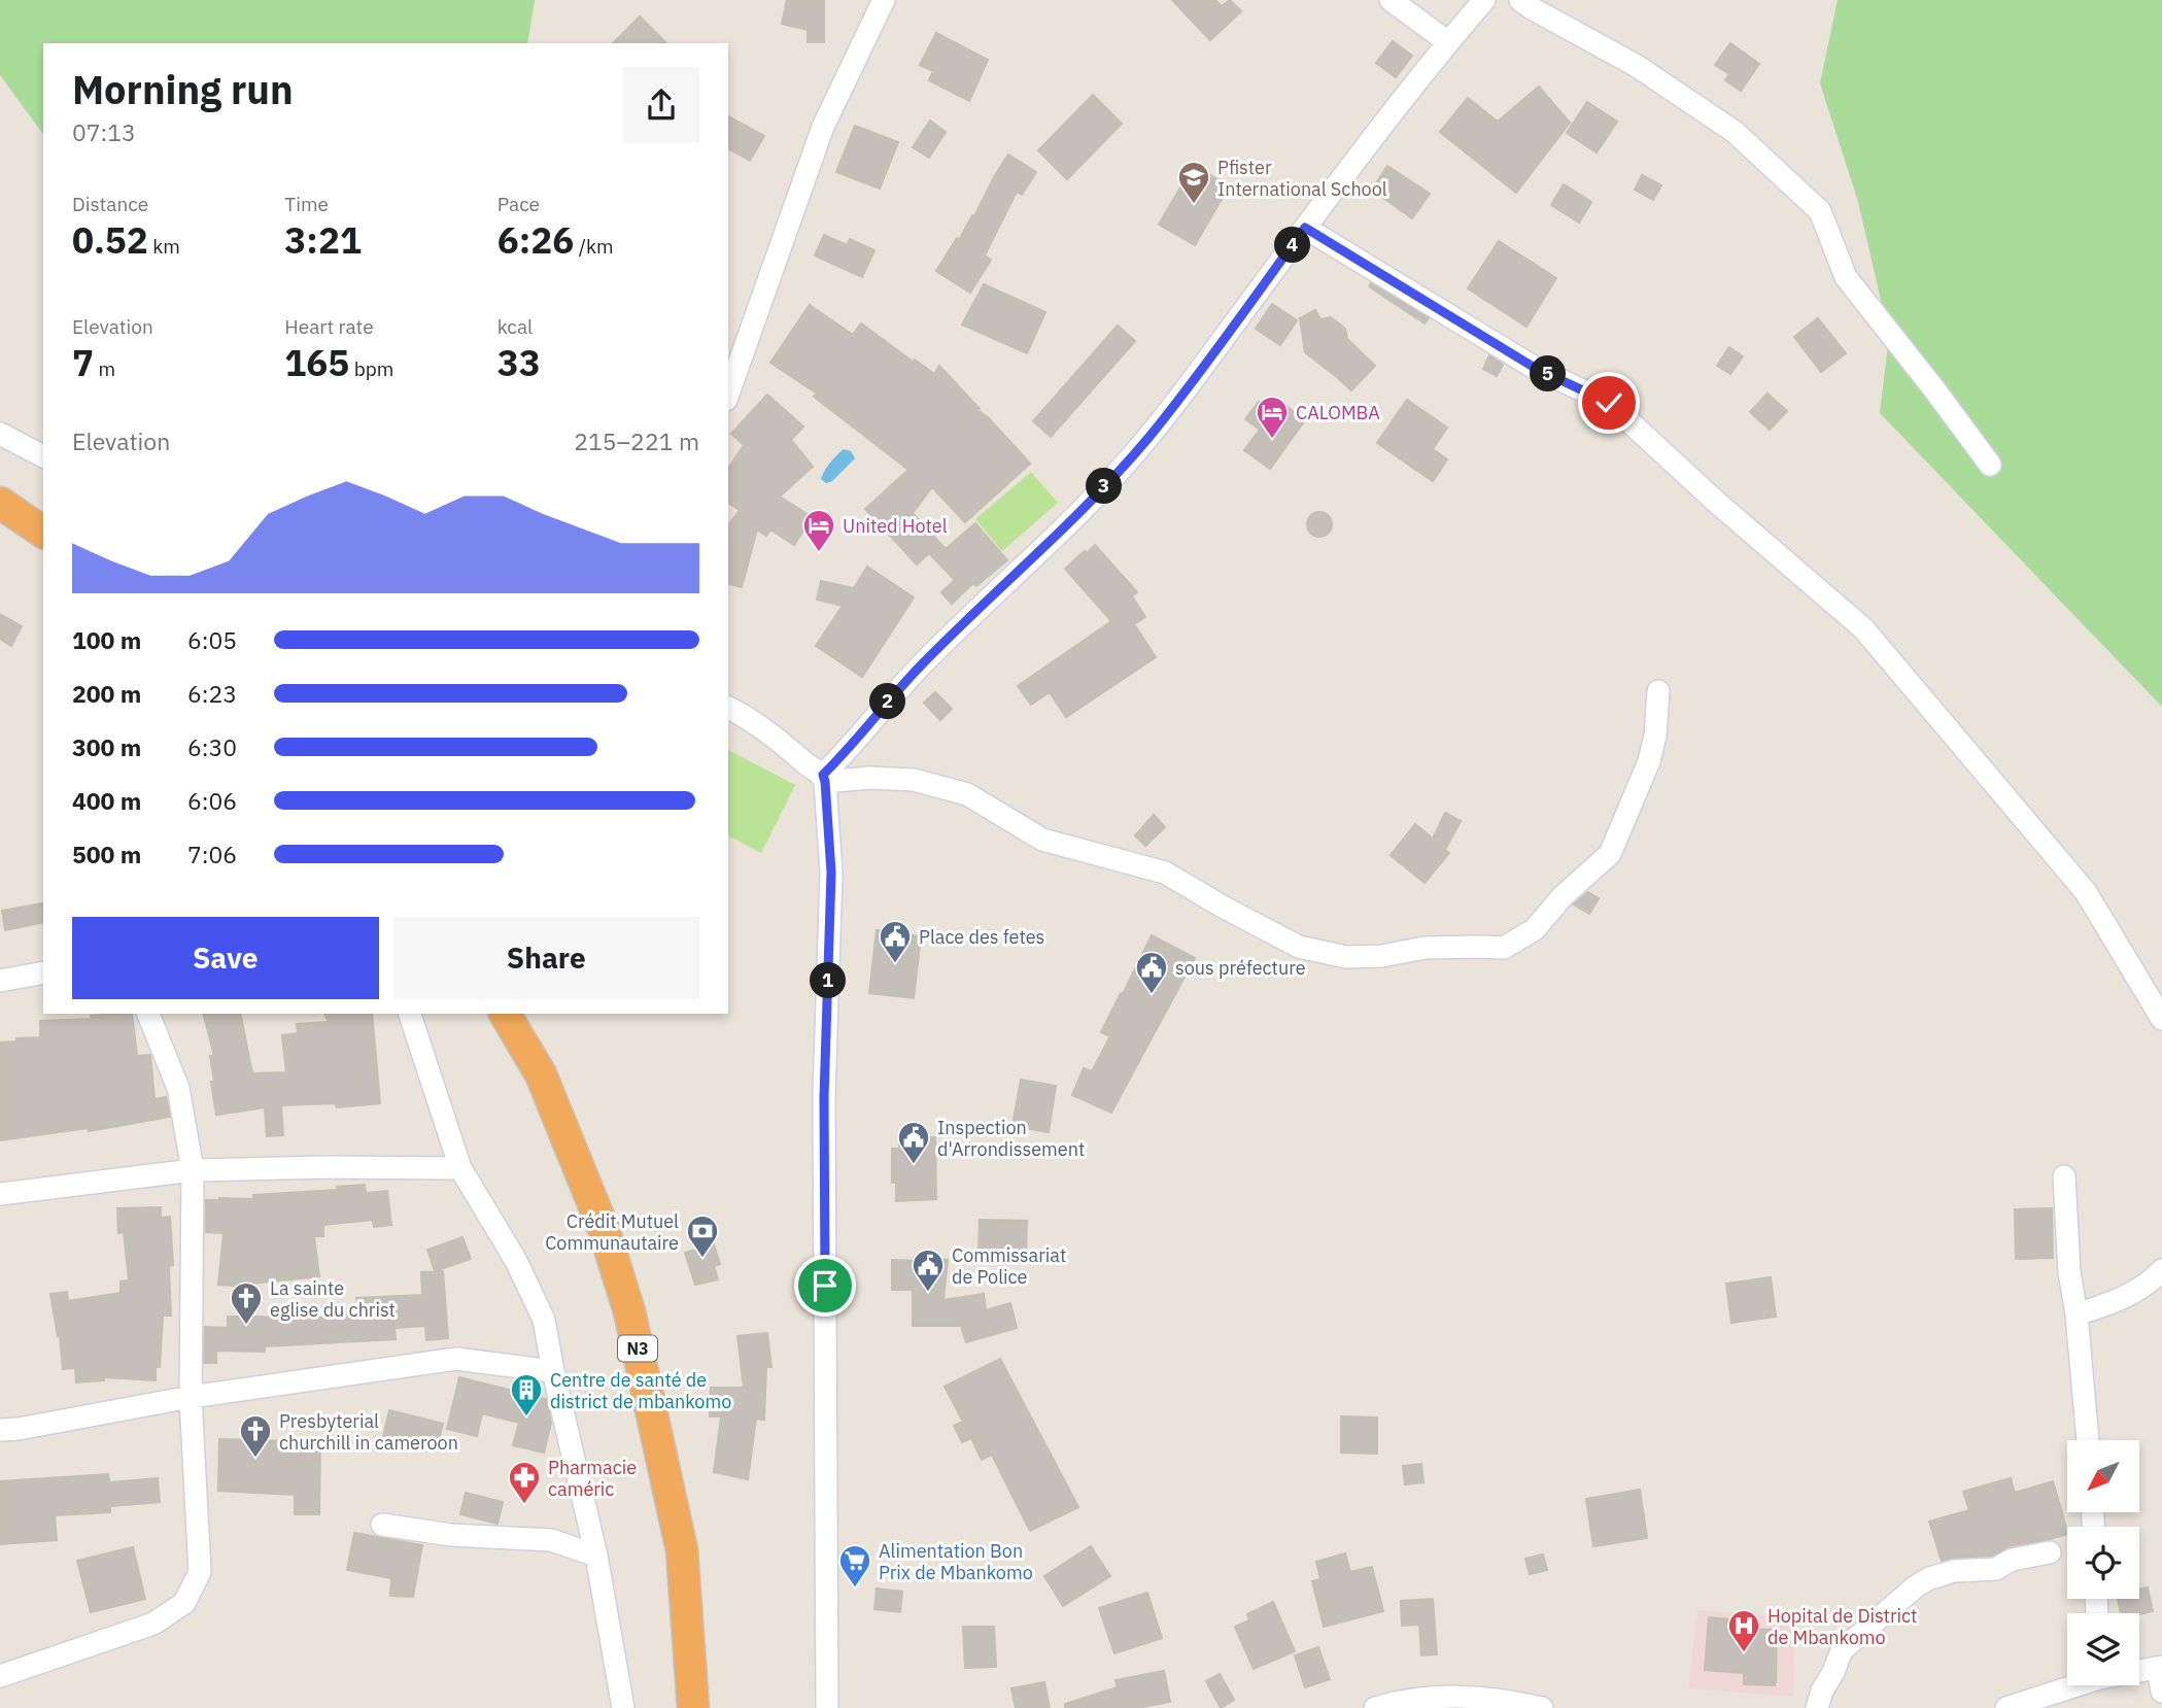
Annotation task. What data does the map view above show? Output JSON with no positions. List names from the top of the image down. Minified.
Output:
{"streets":{"highway":["N3"]},"places":{"school or university":["Pfister International School"],"hotel":["CALOMBA","United Hotel"],"public building":["Place des fetes","sous préfecture","Inspection d'Arrondissement","Commissariat de Police"],"bank":["Crédit Mutuel Communautaire"],"church":["La sainte eglise du christ","Presbyterial churchill in cameroon"],"building":["Centre de santé de district de mbankomo"],"pharmacy":["Pharmacie caméric"],"supermarket":["Alimentation Bon Prix de Mbankomo"],"hospital":["Hopital de District de Mbankomo"]},"north":"bottom left","page":{"heading":["Morning run","07:13"],"stats":[["Distance","0.52 km"],["Time","3:21"],["Pace","6:26 /km"],["Elevation","7 m"],["Heart rate","165 bpm"],["kcal","33"]],"pins":["4","5","3","2","1"],"chart":["Elevation","215–221 m"],"list":[{"name":"100 m","note":"6:05"},{"name":"200 m","note":"6:23"},{"name":"300 m","note":"6:30"},{"name":"400 m","note":"6:06"},{"name":"500 m","note":"7:06"}],"buttons":["Save","Share"]}}
